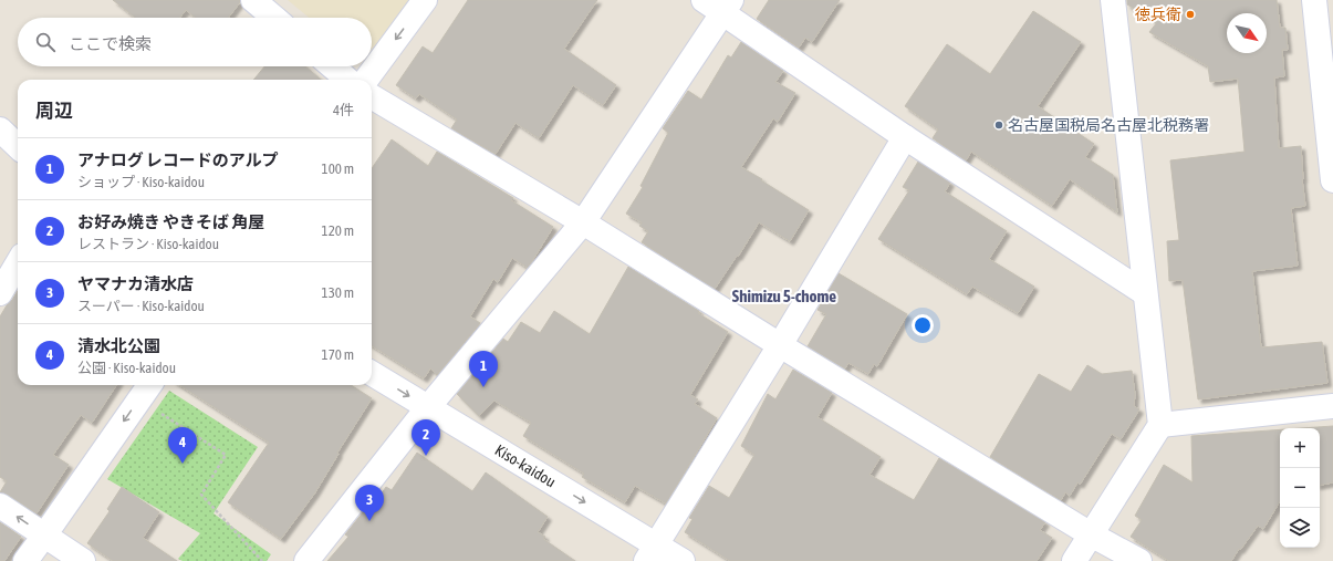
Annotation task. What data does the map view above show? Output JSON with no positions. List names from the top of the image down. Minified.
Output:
{"streets":{"street":["Kiso-kaidou"]},"one_way":["Kiso-kaidou"],"districts":["Shimizu 5-chome"],"places":["徳兵衛","名古屋国税局名古屋北税務署"],"north":"bottom right","page":{"search":"ここで検索","heading":["周辺","4件"],"list":[{"mark":"1","name":"アナログ レコードのアルプ","note":"ショップ · Kiso-kaidou","value":"100 m"},{"mark":"2","name":"お好み焼き やきそば 角屋","note":"レストラン · Kiso-kaidou","value":"120 m"},{"mark":"3","name":"ヤマナカ清水店","note":"スーパー · Kiso-kaidou","value":"130 m"},{"mark":"4","name":"清水北公園","note":"公園 · Kiso-kaidou","value":"170 m"}],"pins":["1","2","4","3"],"map_buttons":["+","−"]}}
